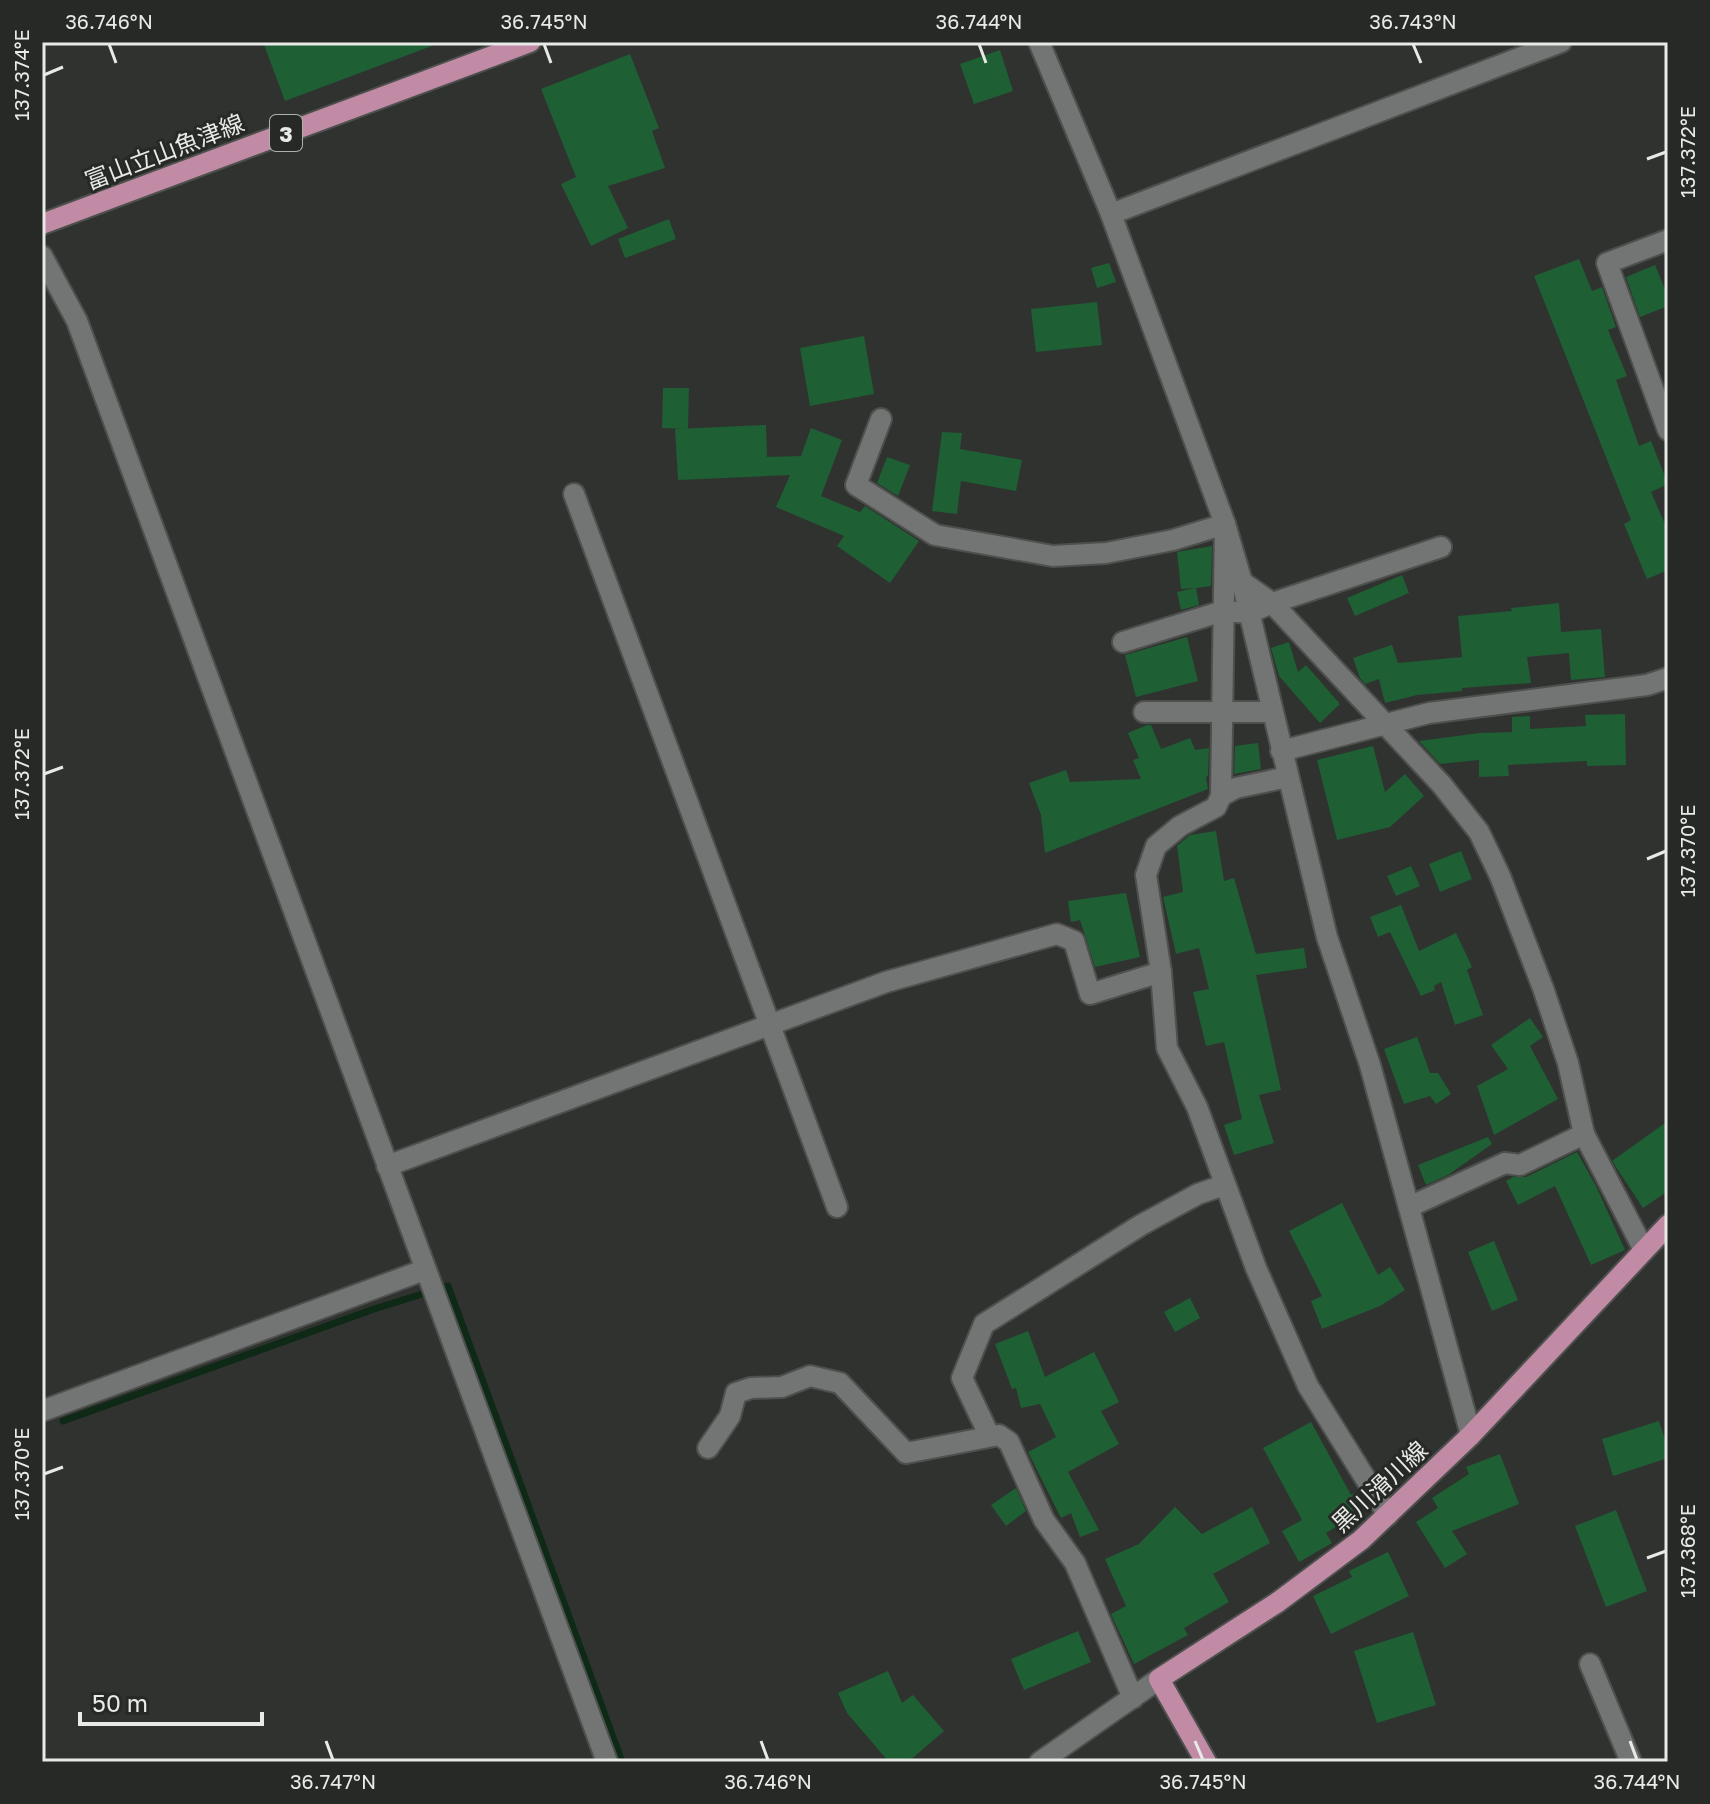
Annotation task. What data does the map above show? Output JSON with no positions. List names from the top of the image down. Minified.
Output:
{"streets":{"main road":["3","富山立山魚津線","黒川滑川線"]},"scale_bar":"50 m","coordinates":["36.746°N","36.745°N","36.744°N","36.743°N","137.374°E","137.372°E","137.370°E","137.368°E","36.747°N"]}
